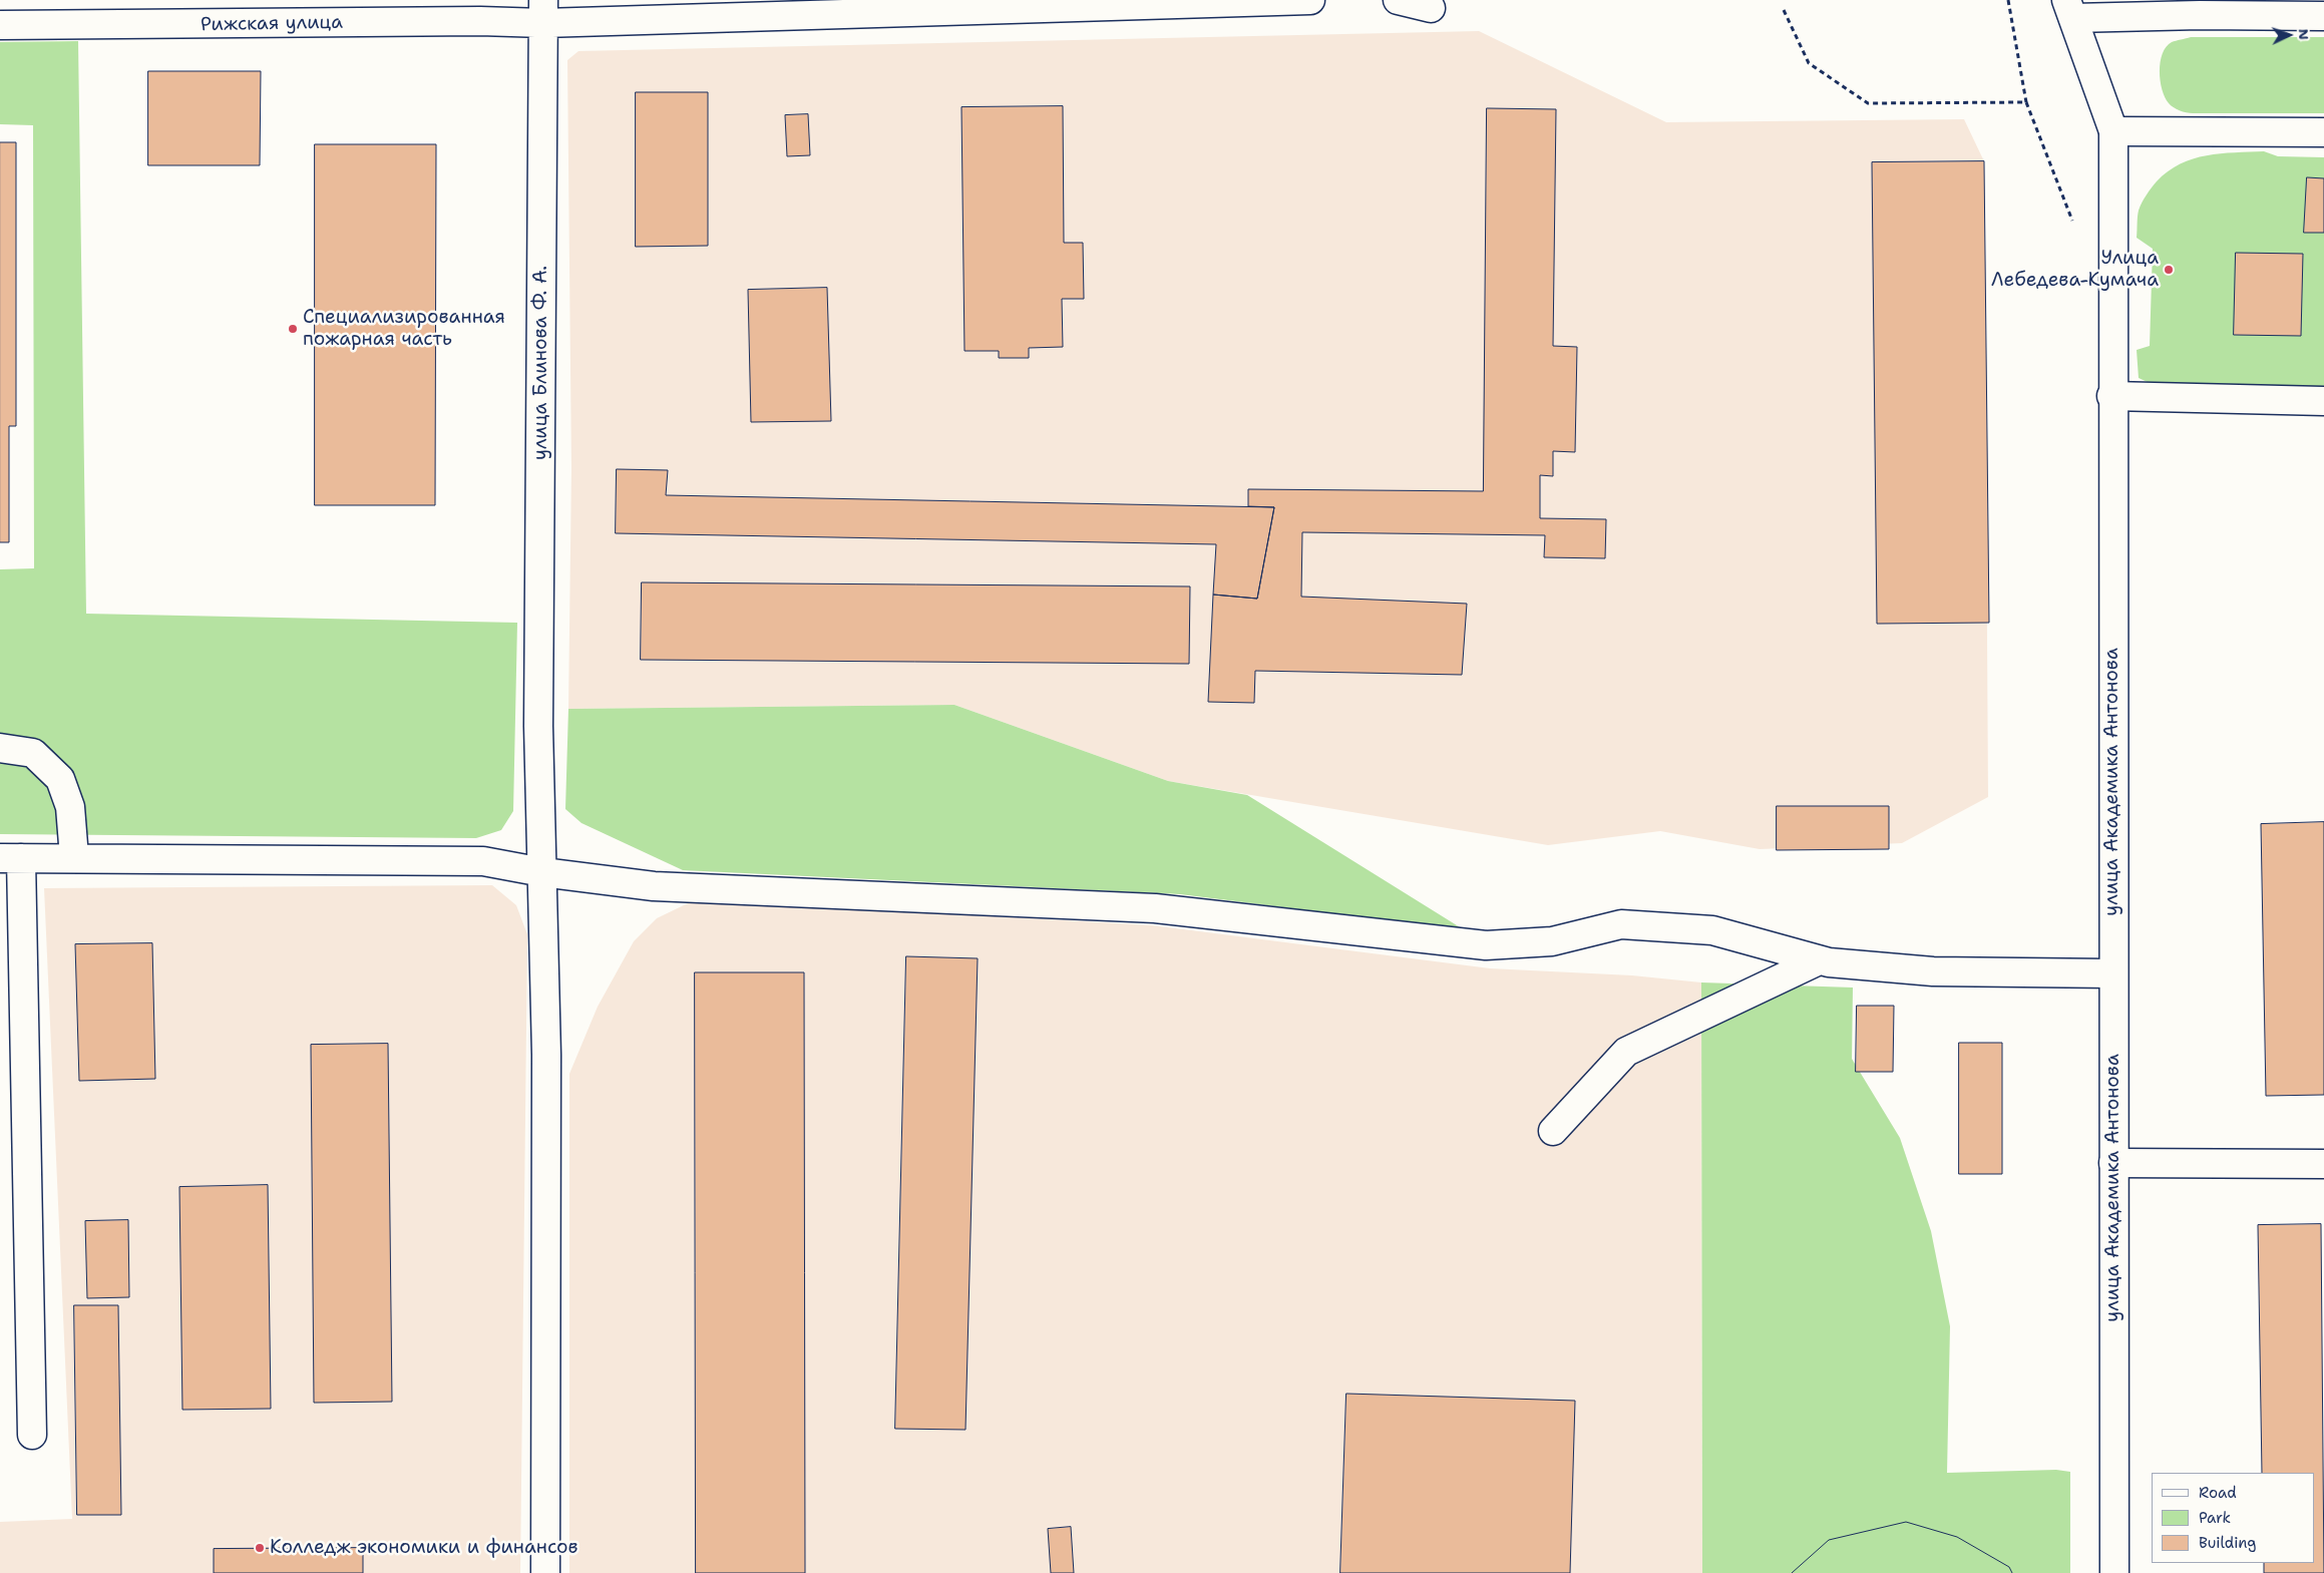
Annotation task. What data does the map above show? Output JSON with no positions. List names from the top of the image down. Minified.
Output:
{"streets":{"street":["Рижская улица","улица Блинова Ф. А.","улица Академика Антонова"]},"crossings":[["Рижская улица","улица Блинова Ф. А."]],"places":["Улица Лебедева-Кумача","Специализированная пожарная часть","Колледж экономики и финансов"],"legend":["Road","Park","Building"],"north":"right"}
